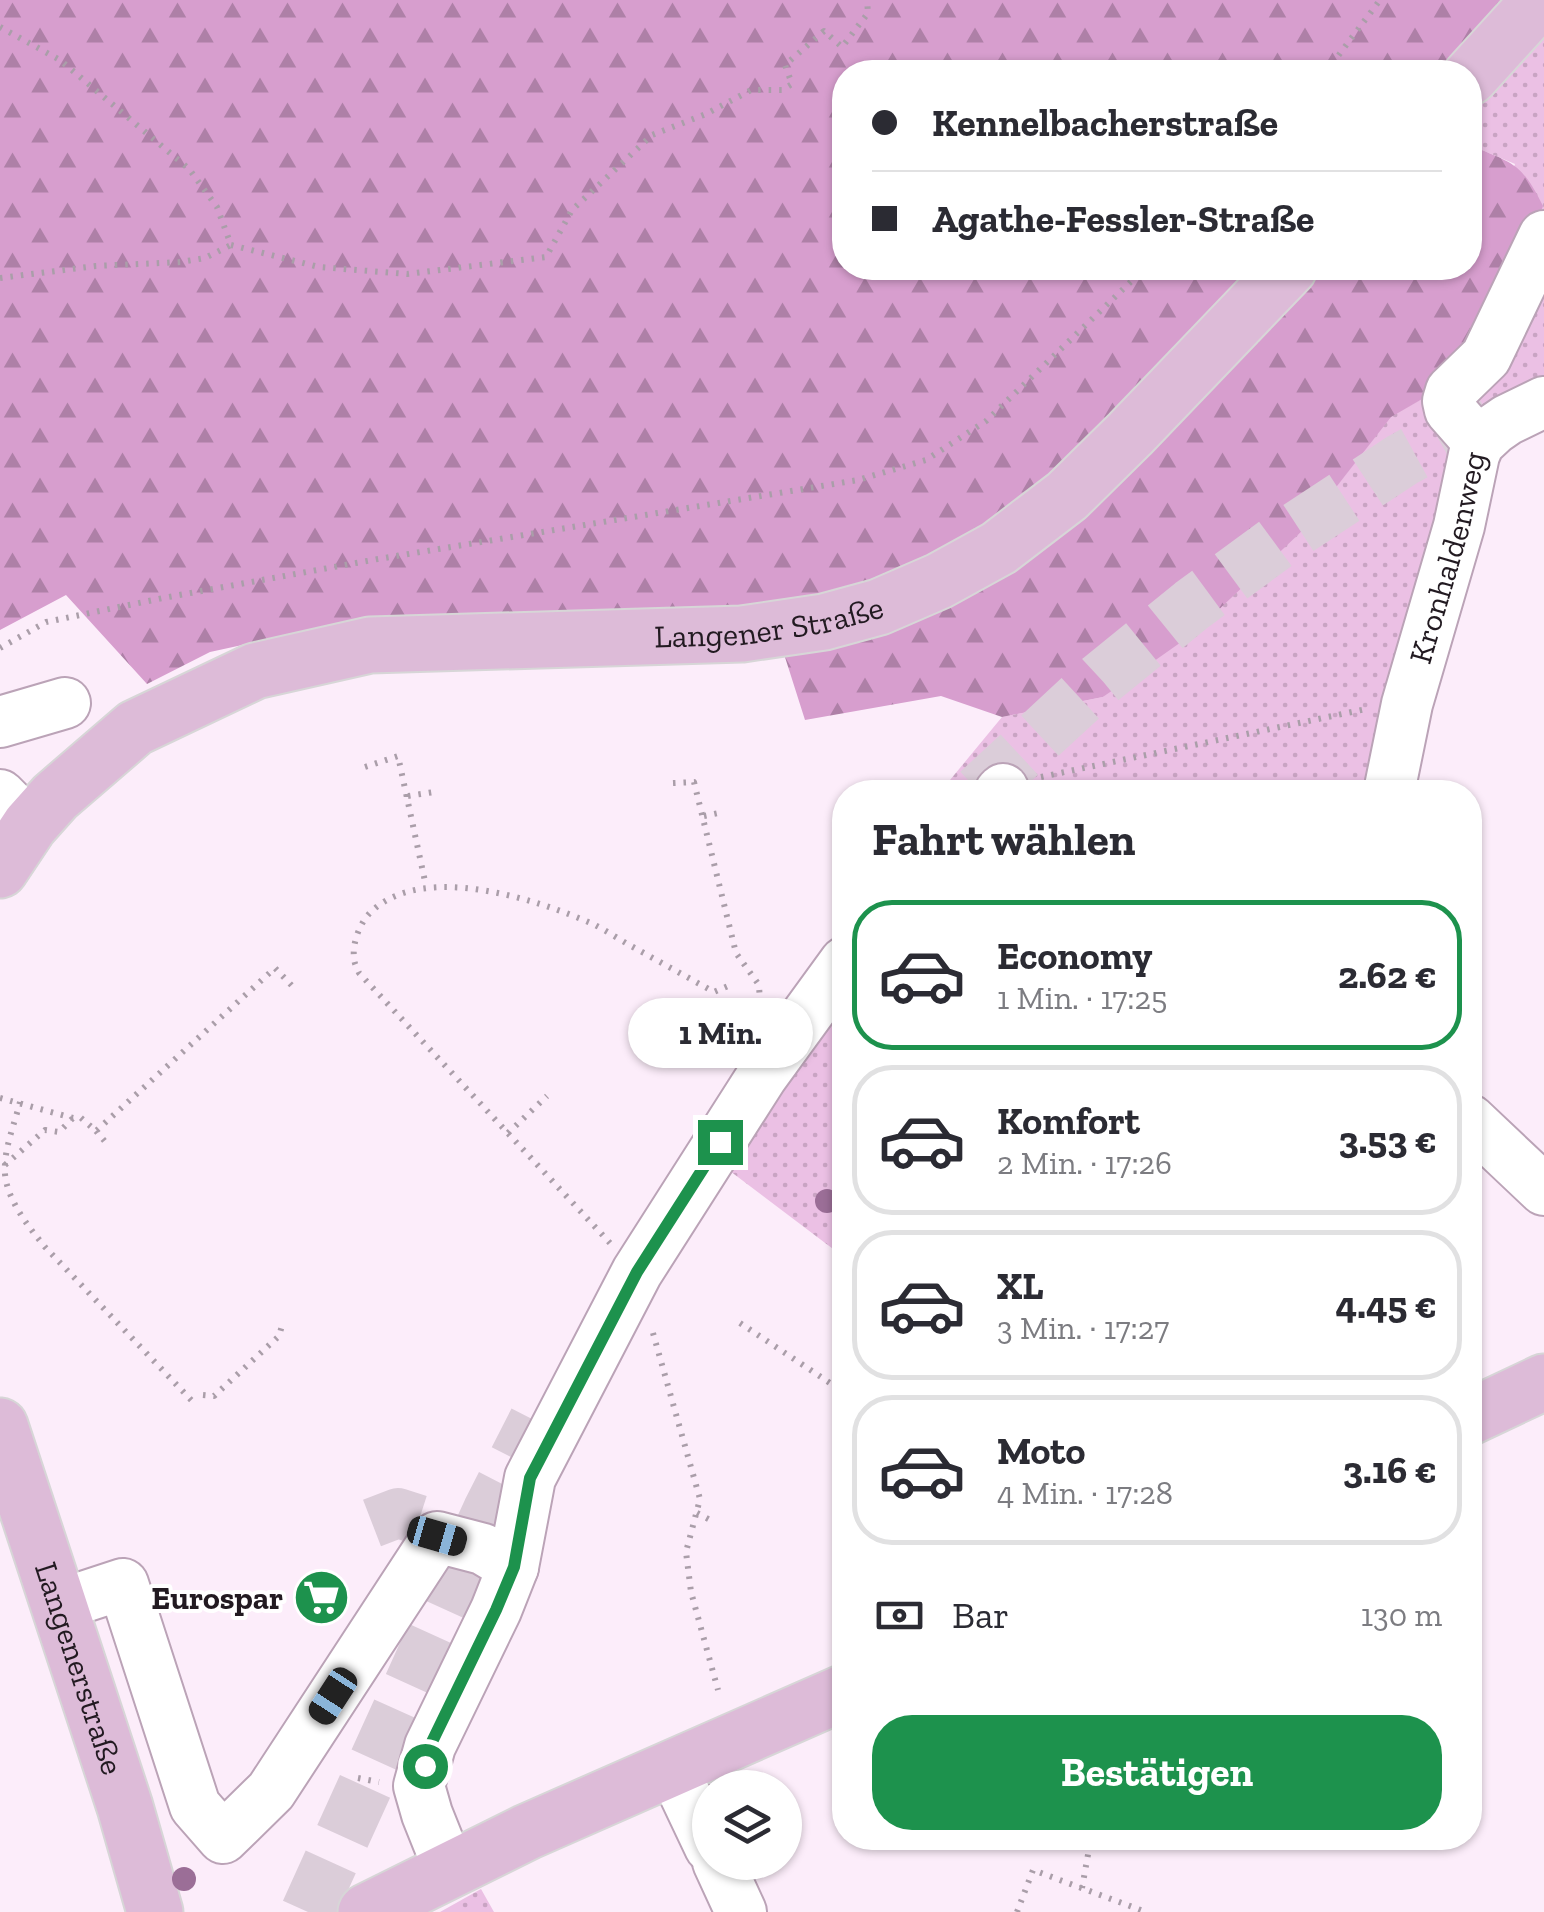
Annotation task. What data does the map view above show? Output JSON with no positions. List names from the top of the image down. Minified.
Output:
{"streets":{"main road":["Langener Straße","Langenerstraße"],"street":["Kronhaldenweg"]},"places":{"supermarket":["Eurospar"]},"page":{"banner":["Kennelbacherstraße","Agathe-Fessler-Straße"],"heading":"Fahrt wählen","list":[{"name":"Economy","note":"1 Min. · 17:25","value":"2.62 €"},{"name":"Komfort","note":"2 Min. · 17:26","value":"3.53 €"},{"name":"XL","note":"3 Min. · 17:27","value":"4.45 €"},{"name":"Moto","note":"4 Min. · 17:28","value":"3.16 €"}],"bubble":"1 Min.","pay":["Bar","130 m"],"buttons":"Bestätigen"}}
